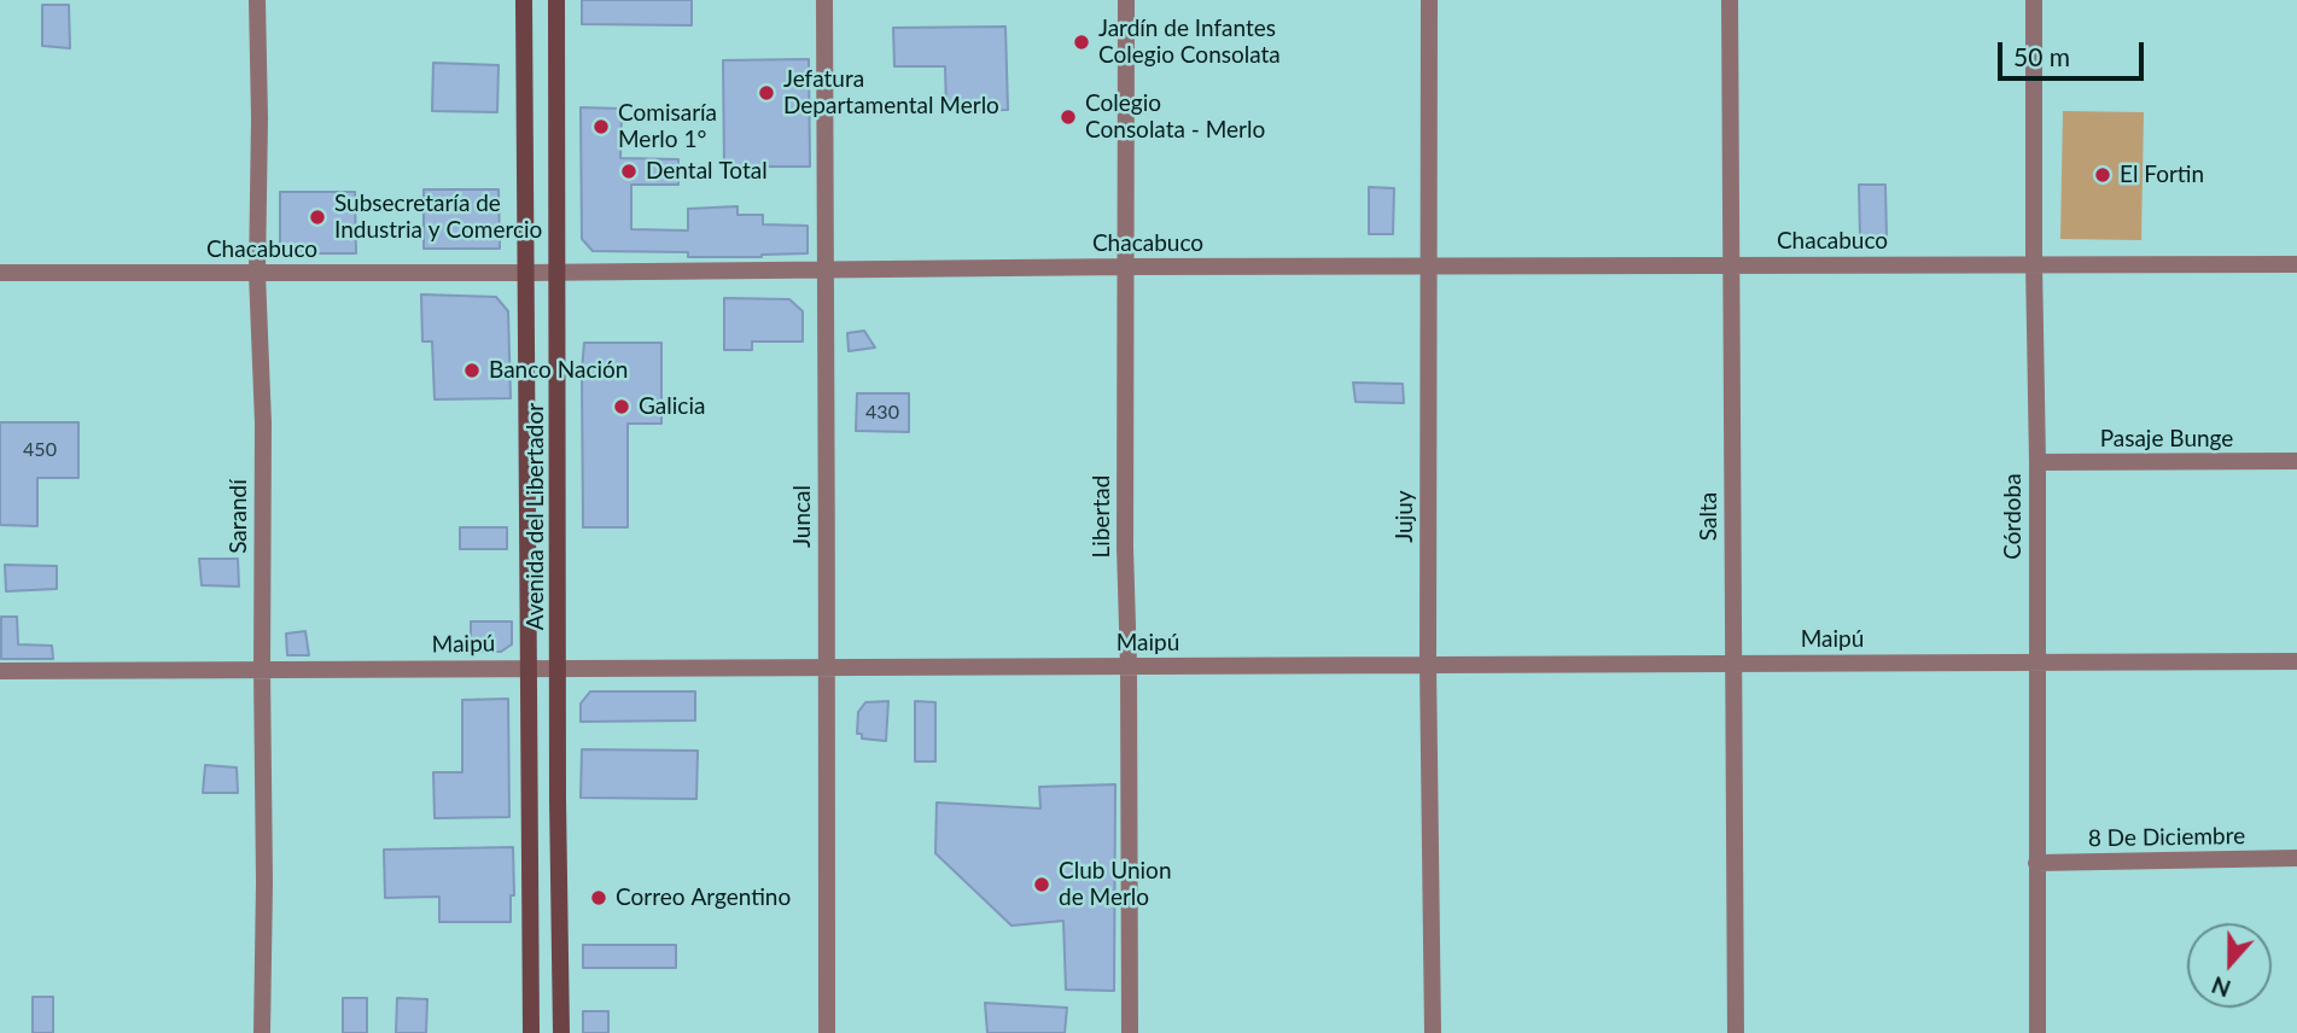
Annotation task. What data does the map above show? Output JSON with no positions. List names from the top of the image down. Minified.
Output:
{"streets":{"main road":["Avenida del Libertador"],"street":["Chacabuco","Pasaje Bunge","Sarandí","Juncal","Libertad","Jujuy","Salta","Córdoba","Maipú","8 De Diciembre"]},"crossings":[["Chacabuco","Sarandí"],["Chacabuco","Avenida del Libertador"],["Chacabuco","Juncal"],["Chacabuco","Libertad"],["Chacabuco","Jujuy"],["Chacabuco","Salta"],["Chacabuco","Córdoba"],["Pasaje Bunge","Córdoba"],["Sarandí","Maipú"],["Avenida del Libertador","Maipú"],["Juncal","Maipú"],["Libertad","Maipú"],["Jujuy","Maipú"],["Salta","Maipú"],["Córdoba","Maipú"],["Córdoba","8 De Diciembre"]],"places":["Jardín de Infantes Colegio Consolata","Jefatura Departamental Merlo","Colegio Consolata - Merlo","Comisaría Merlo 1°","Dental Total","El Fortin","Subsecretaría de Industria y Comercio","Banco Nación","Galicia","Club Union de Merlo","Correo Argentino"],"house_numbers":["430","450"],"scale_bar":"50 m","north":"bottom"}
